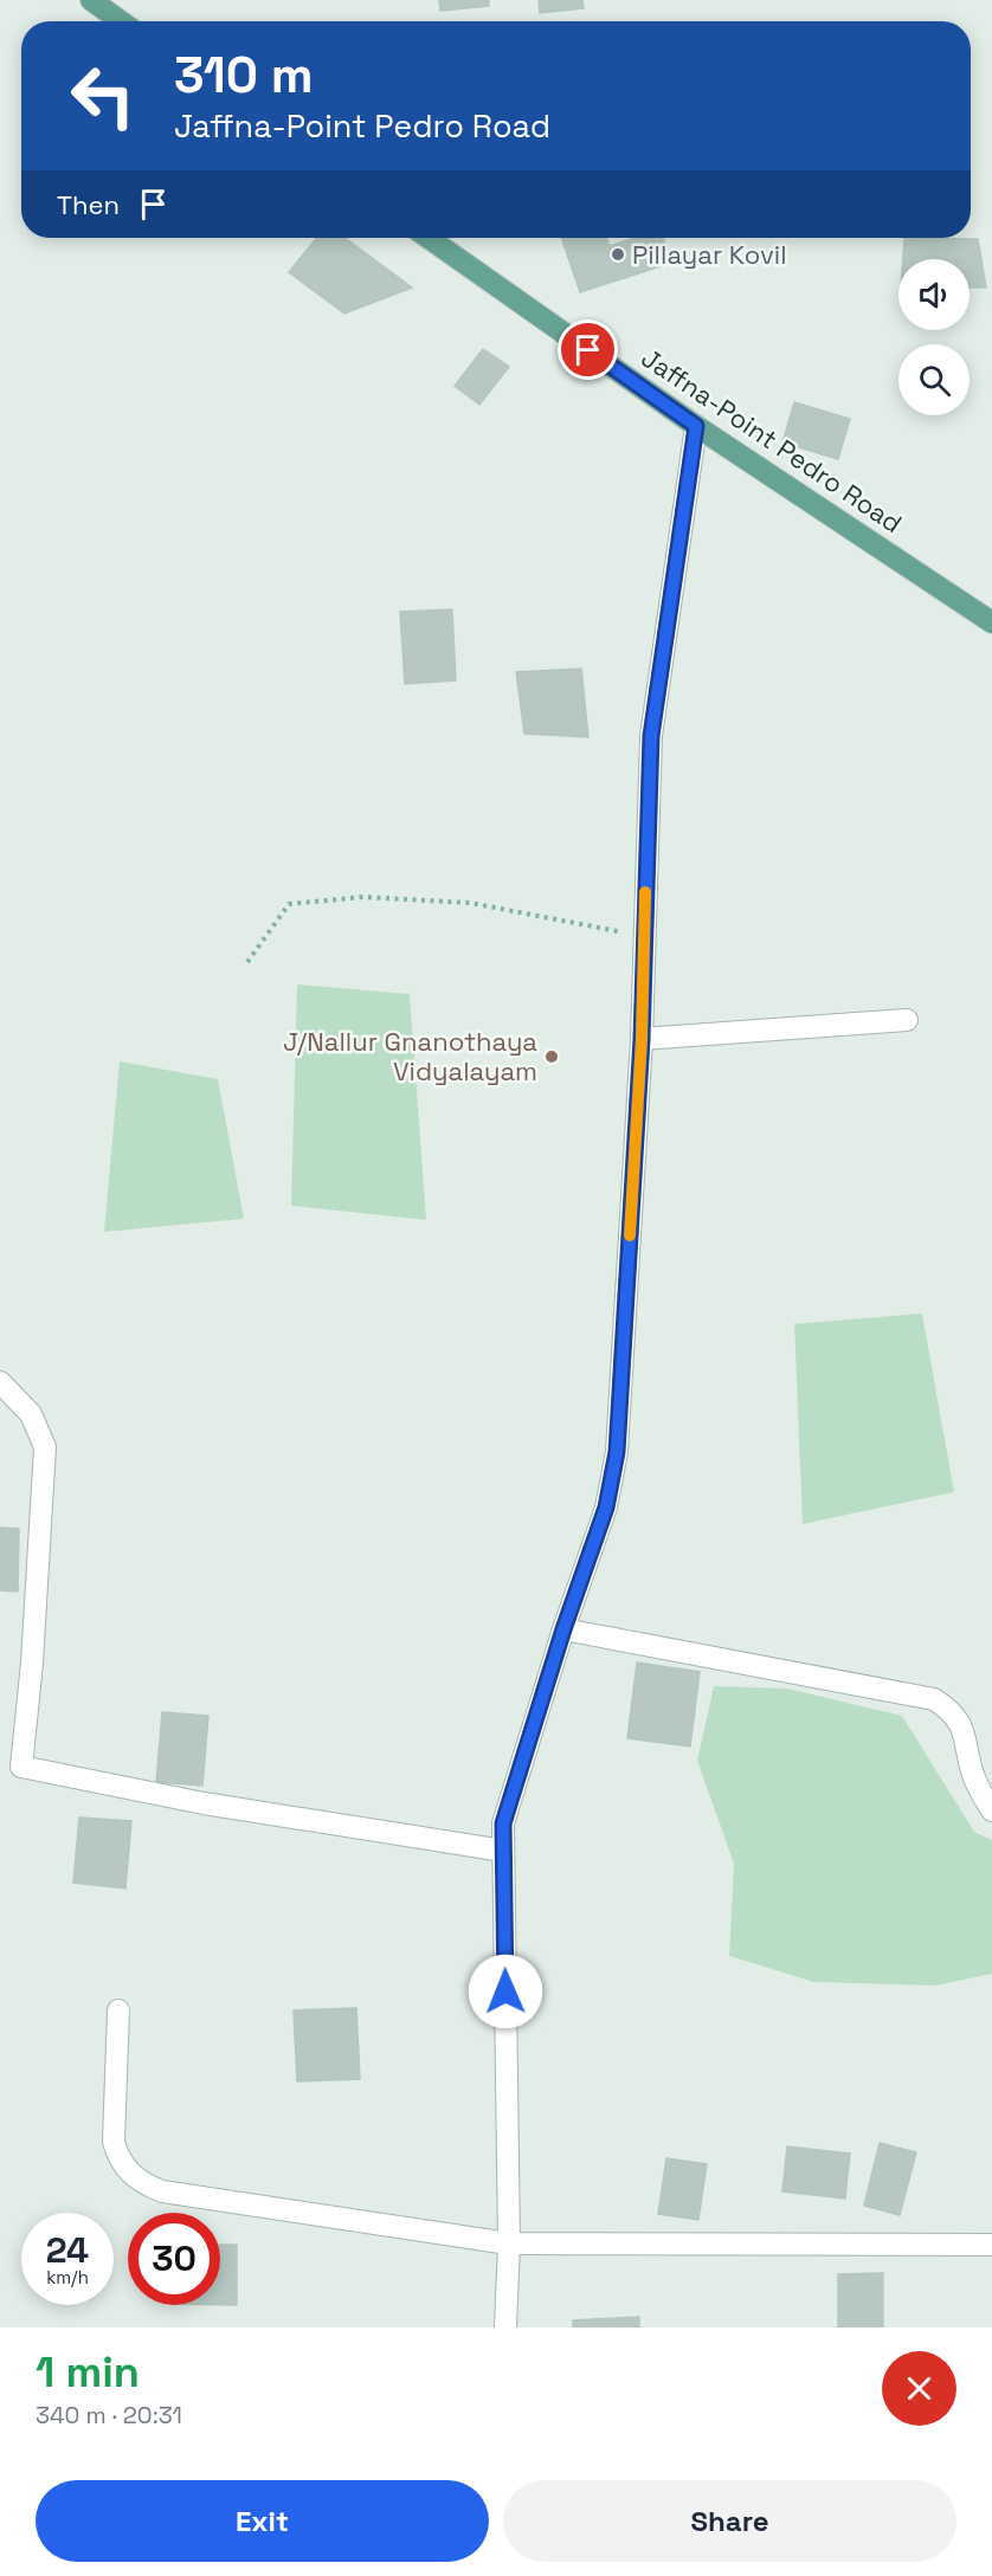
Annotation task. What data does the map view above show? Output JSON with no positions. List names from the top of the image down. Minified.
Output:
{"streets":{"main road":["Jaffna-Point Pedro Road"]},"places":["Pillayar Kovil","J/Nallur Gnanothaya Vidyalayam"],"page":{"turn":["310 m","Jaffna-Point Pedro Road"],"then":"Then","speed":"24 km/h","limit":"30","heading":["1 min","340 m · 20:31"],"buttons":["Exit","Share"]}}
